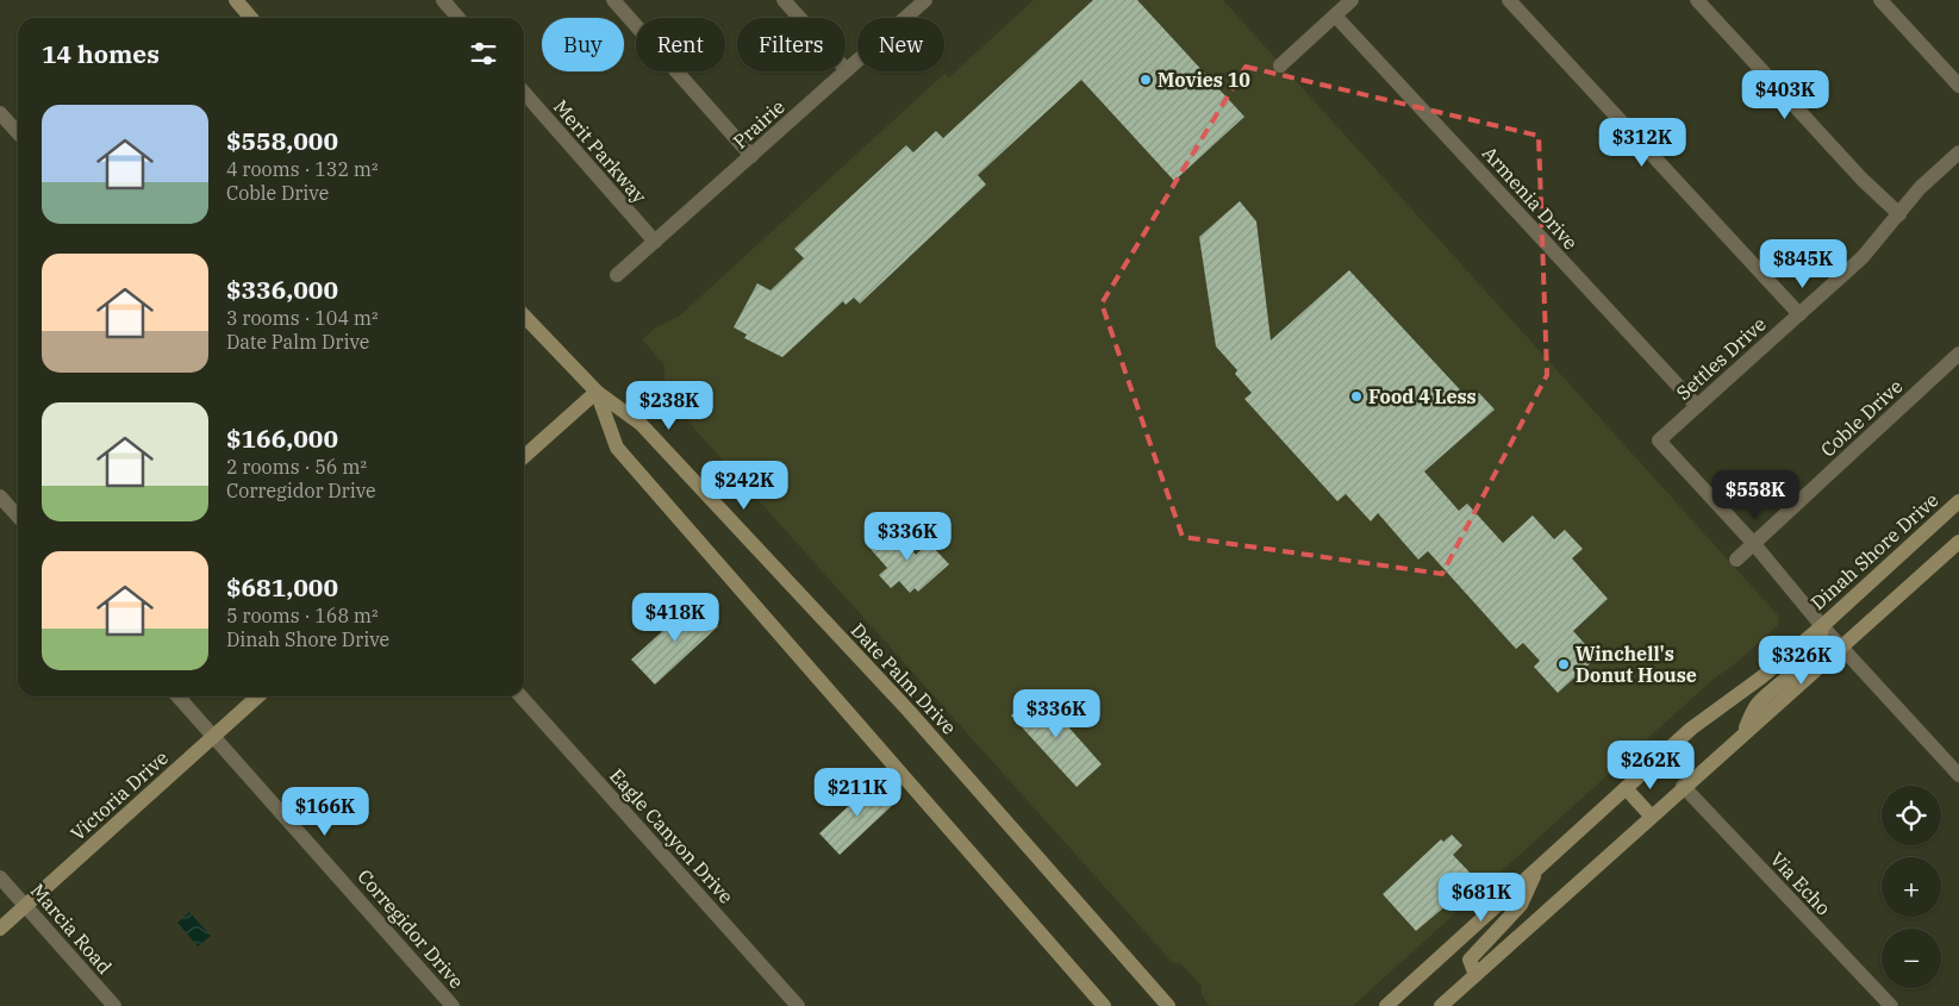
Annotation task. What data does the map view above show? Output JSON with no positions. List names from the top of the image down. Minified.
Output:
{"streets":{"main road":["Dinah Shore Drive","Date Palm Drive","Victoria Drive"],"street":["Prairie","Merit Parkway","Armenia Drive","Settles Drive","Coble Drive","Eagle Canyon Drive","Via Echo","Marcia Road","Corregidor Drive"]},"crossings":[["Prairie","Merit Parkway"],["Armenia Drive","Settles Drive"],["Settles Drive","Coble Drive"],["Victoria Drive","Marcia Road"],["Victoria Drive","Corregidor Drive"]],"places":["Movies 10","Food 4 Less","Winchell's Donut House"],"page":{"chip":["Buy","Rent","Filters","New"],"heading":"14 homes","price":["$403K","$312K","$845K","$238K","$242K","$558K","$336K","$418K","$326K","$336K","$262K","$211K","$166K","$681K"],"list":[{"name":"$558,000","note":"4 rooms · 132 m² · Coble Drive"},{"name":"$336,000","note":"3 rooms · 104 m² · Date Palm Drive"},{"name":"$166,000","note":"2 rooms · 56 m² · Corregidor Drive"},{"name":"$681,000","note":"5 rooms · 168 m² · Dinah Shore Drive"}],"map_buttons":["+","−"]}}
